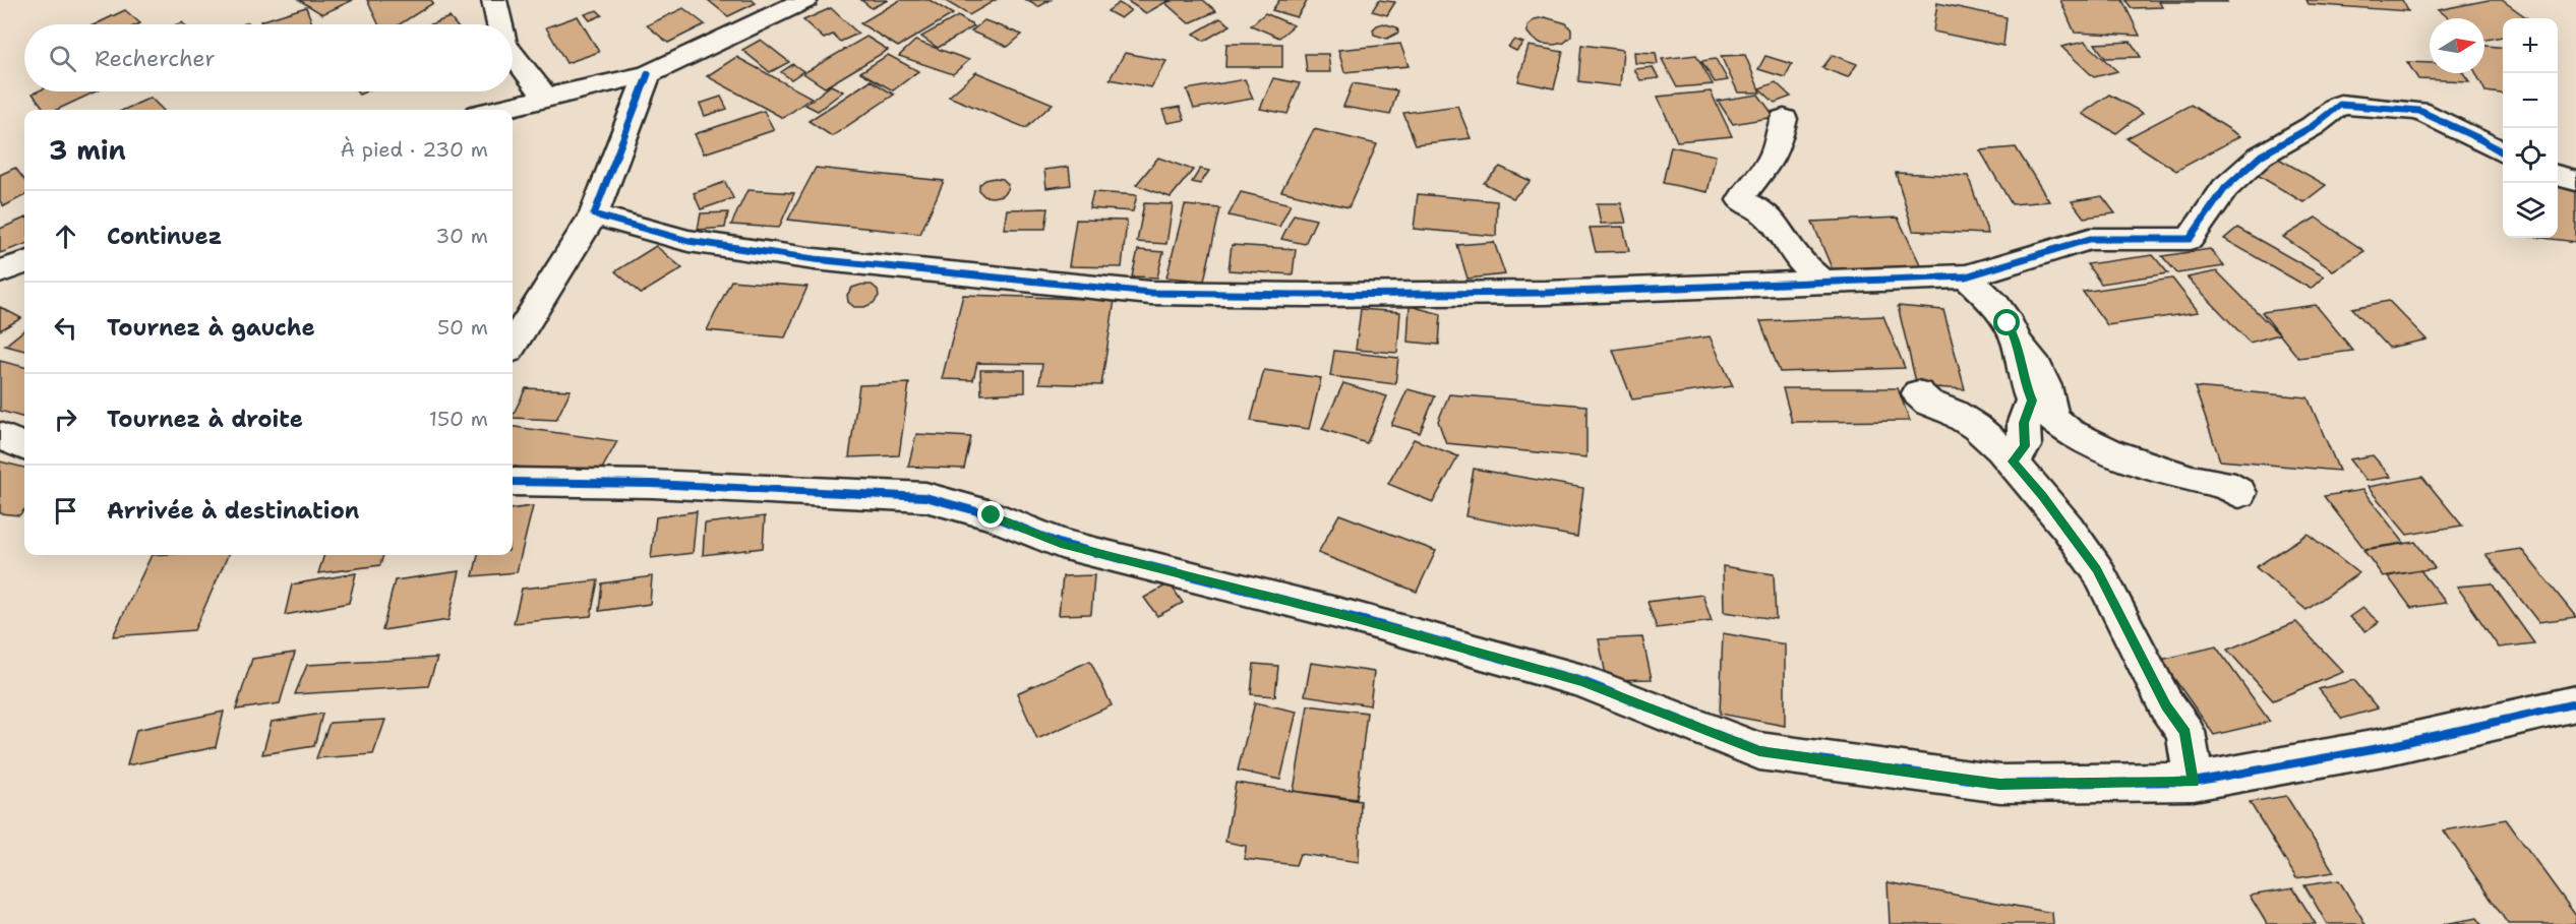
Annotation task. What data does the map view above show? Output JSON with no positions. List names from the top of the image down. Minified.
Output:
{"north":"right","page":{"map_buttons":["+","−"],"search":"Rechercher","heading":["3 min","À pied · 230 m"],"list":[["Continuez","30 m"],["Tournez à gauche","50 m"],["Tournez à droite","150 m"],"Arrivée à destination"]}}
